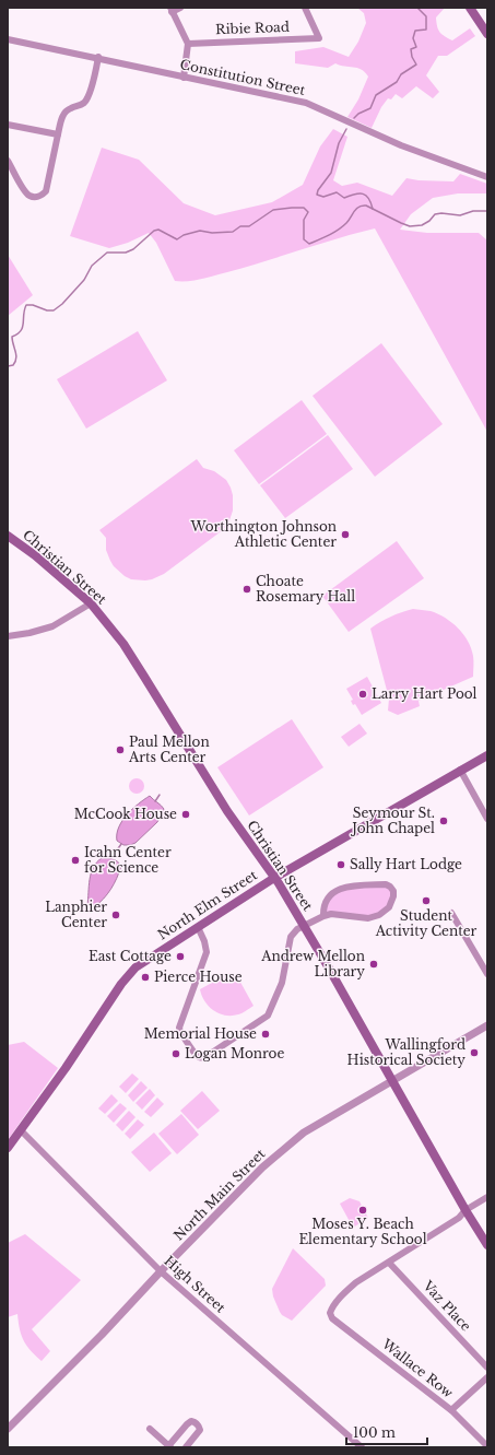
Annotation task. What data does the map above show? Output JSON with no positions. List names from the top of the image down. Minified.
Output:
{"streets":{"main road":["Christian Street","North Elm Street"],"street":["Ribie Road","Constitution Street","North Main Street","High Street","Vaz Place","Wallace Row"]},"crossings":[["Christian Street","North Elm Street"],["Christian Street","North Main Street"],["North Elm Street","High Street"],["North Main Street","High Street"],["Vaz Place","Wallace Row"]],"places":["Worthington Johnson Athletic Center","Choate Rosemary Hall","Larry Hart Pool","Paul Mellon Arts Center","McCook House","Seymour St. John Chapel","Icahn Center for Science","Sally Hart Lodge","Student Activity Center","Lanphier Center","East Cottage","Andrew Mellon Library","Pierce House","Memorial House","Wallingford Historical Society","Logan Monroe","Moses Y. Beach Elementary School"],"scale_bar":"100 m"}
